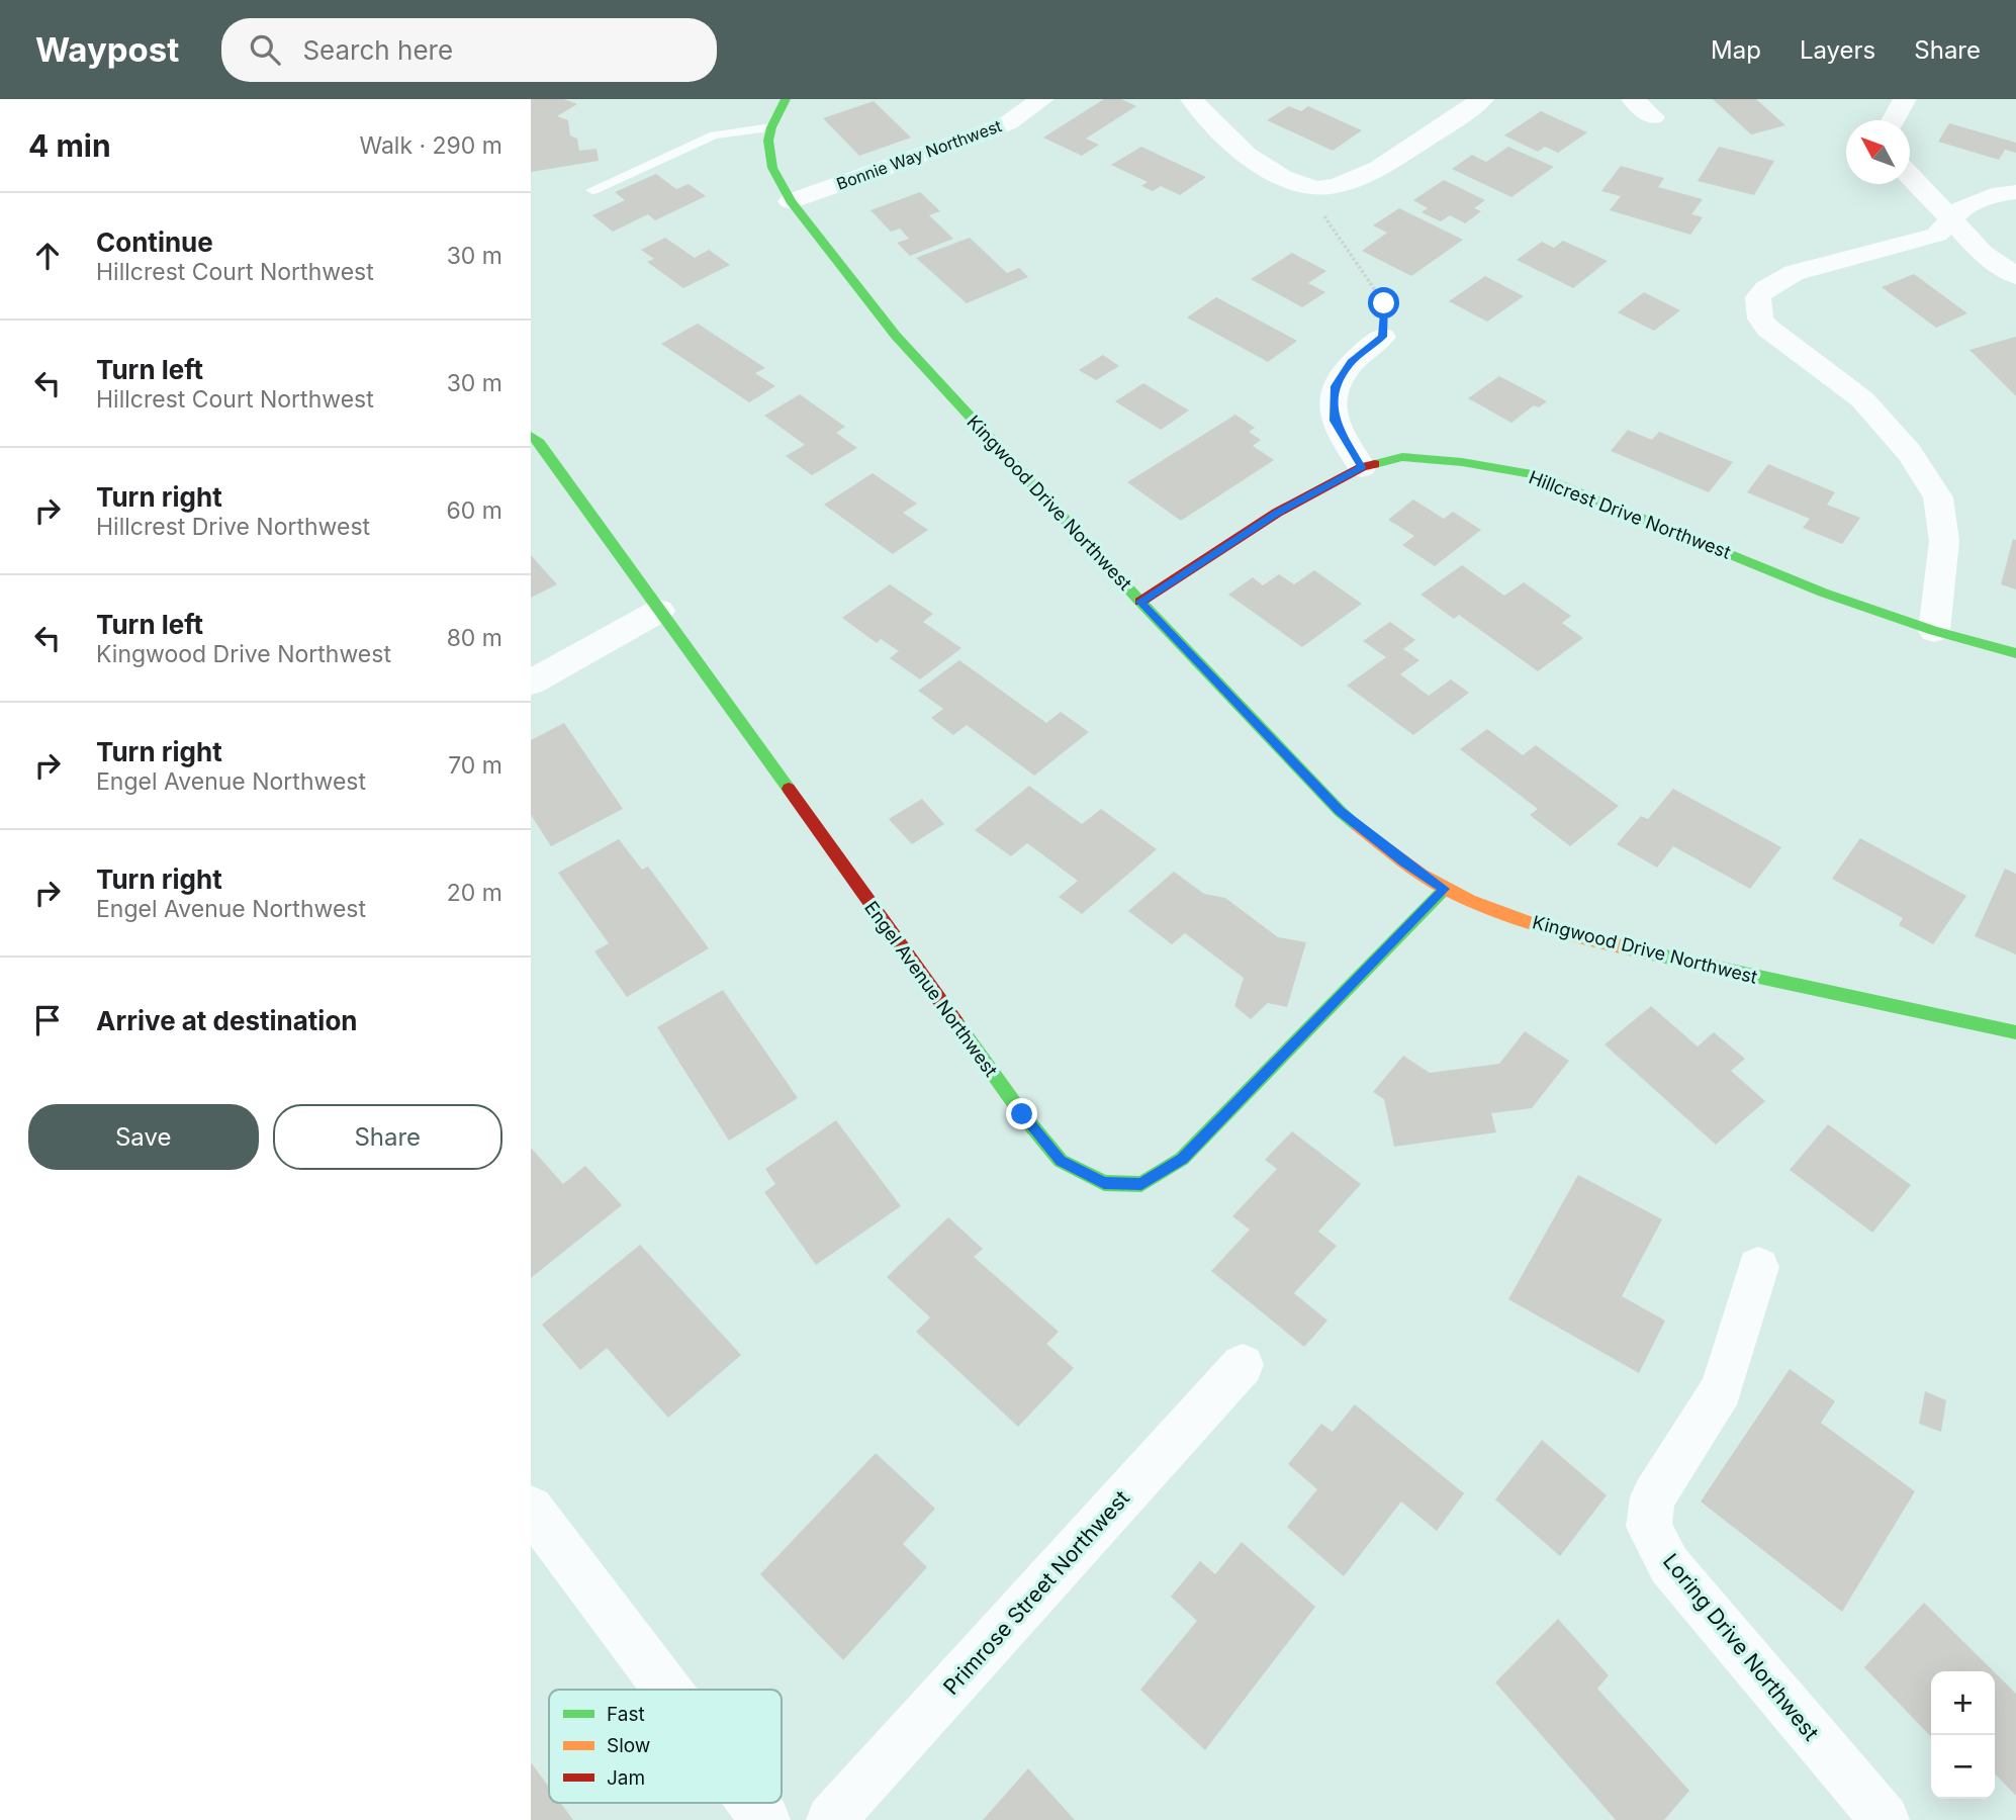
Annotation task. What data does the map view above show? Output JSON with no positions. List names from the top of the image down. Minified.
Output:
{"streets":{"street":["Bonnie Way Northwest","Kingwood Drive Northwest","Hillcrest Drive Northwest","Engel Avenue Northwest","Primrose Street Northwest","Loring Drive Northwest"]},"crossings":[["Bonnie Way Northwest","Kingwood Drive Northwest"],["Kingwood Drive Northwest","Hillcrest Drive Northwest"],["Kingwood Drive Northwest","Engel Avenue Northwest"]],"legend":["Fast","Slow","Jam"],"north":"top left","page":{"header":"Waypost","search":"Search here","nav":["Map","Layers","Share"],"heading":["4 min","Walk · 290 m"],"list":[["Continue","Hillcrest Court Northwest","30 m"],["Turn left","Hillcrest Court Northwest","30 m"],["Turn right","Hillcrest Drive Northwest","60 m"],["Turn left","Kingwood Drive Northwest","80 m"],["Turn right","Engel Avenue Northwest","70 m"],["Turn right","Engel Avenue Northwest","20 m"],"Arrive at destination"],"buttons":["Save","Share"],"map_buttons":["+","−"]}}
